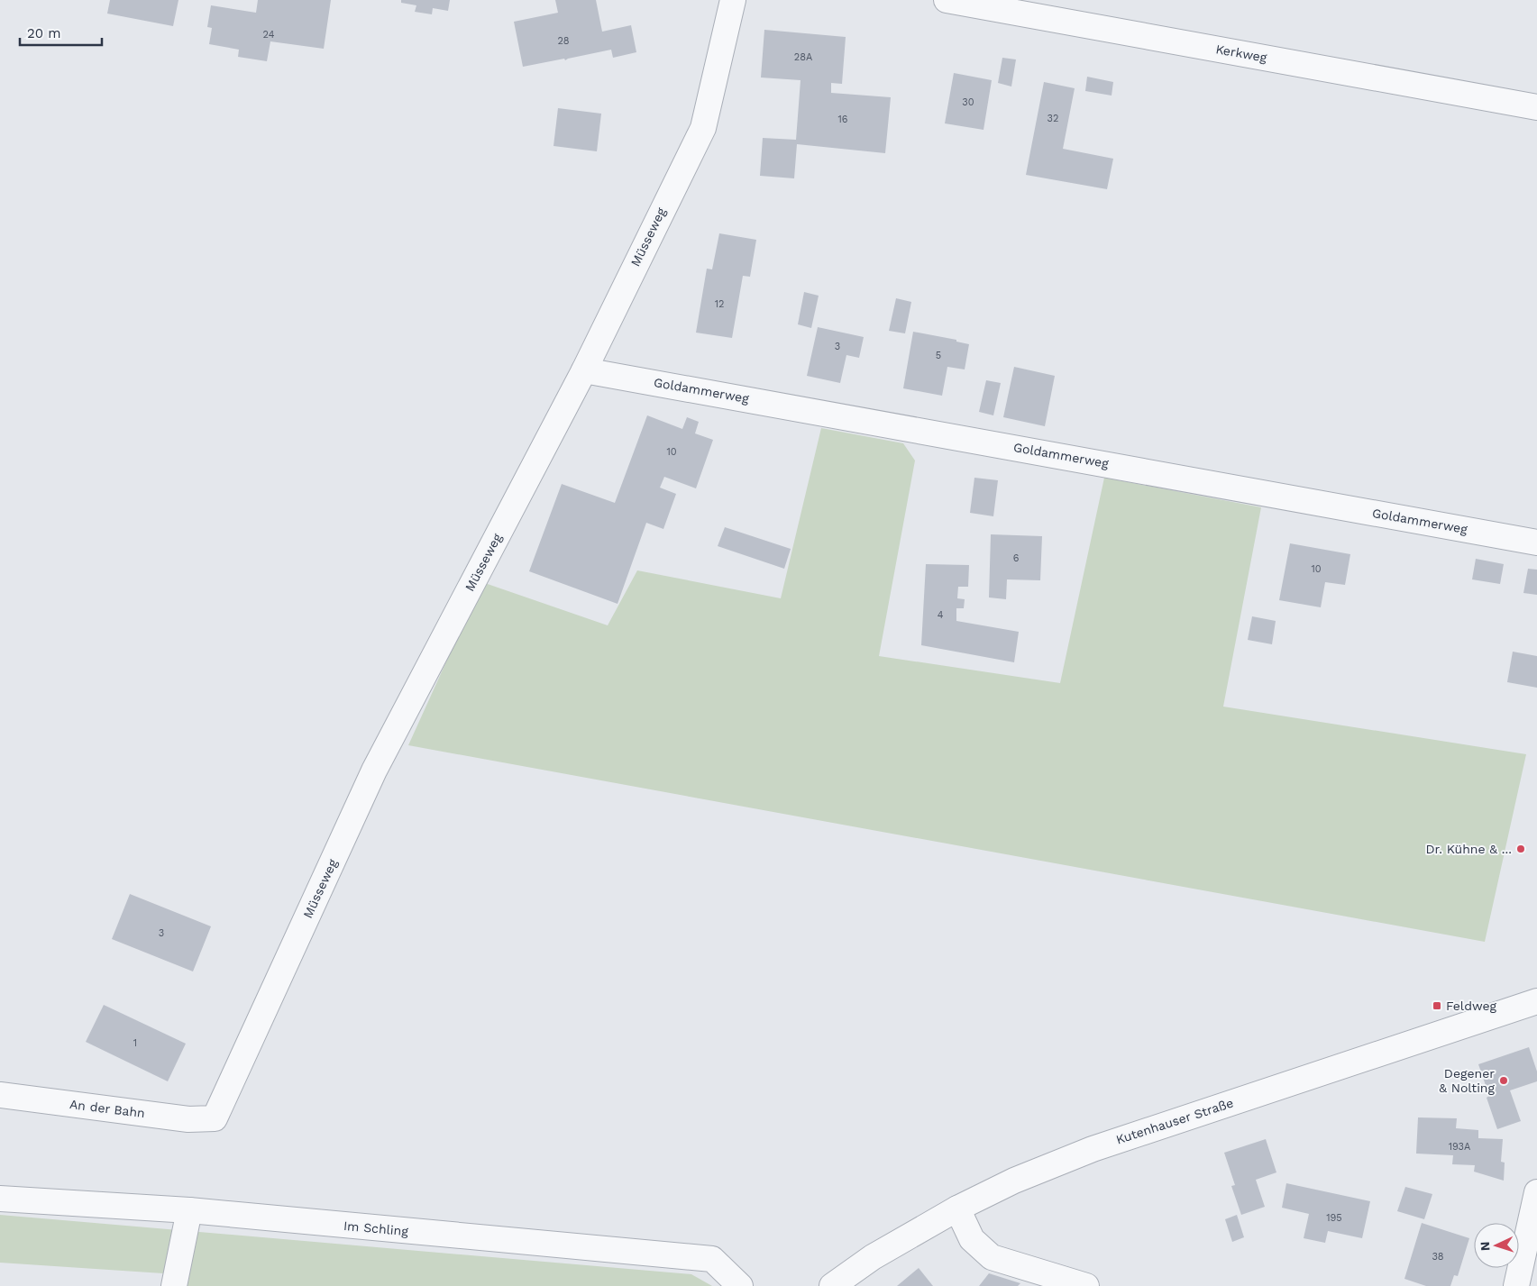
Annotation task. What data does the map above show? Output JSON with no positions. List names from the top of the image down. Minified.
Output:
{"streets":{"street":["Kerkweg","Müsseweg","Goldammerweg","An der Bahn","Kutenhauser Straße","Im Schling"]},"crossings":[["Müsseweg","Goldammerweg"],["Müsseweg","An der Bahn"]],"places":{"other":["Dr. Kühne & ...","Degener & Nolting"],"transit":["Feldweg"]},"house_numbers":["24","28","28A","30","32","16","12","3","5","10","6","10","4","3","1","193A","195","38"],"scale_bar":"20 m","north":"left"}
